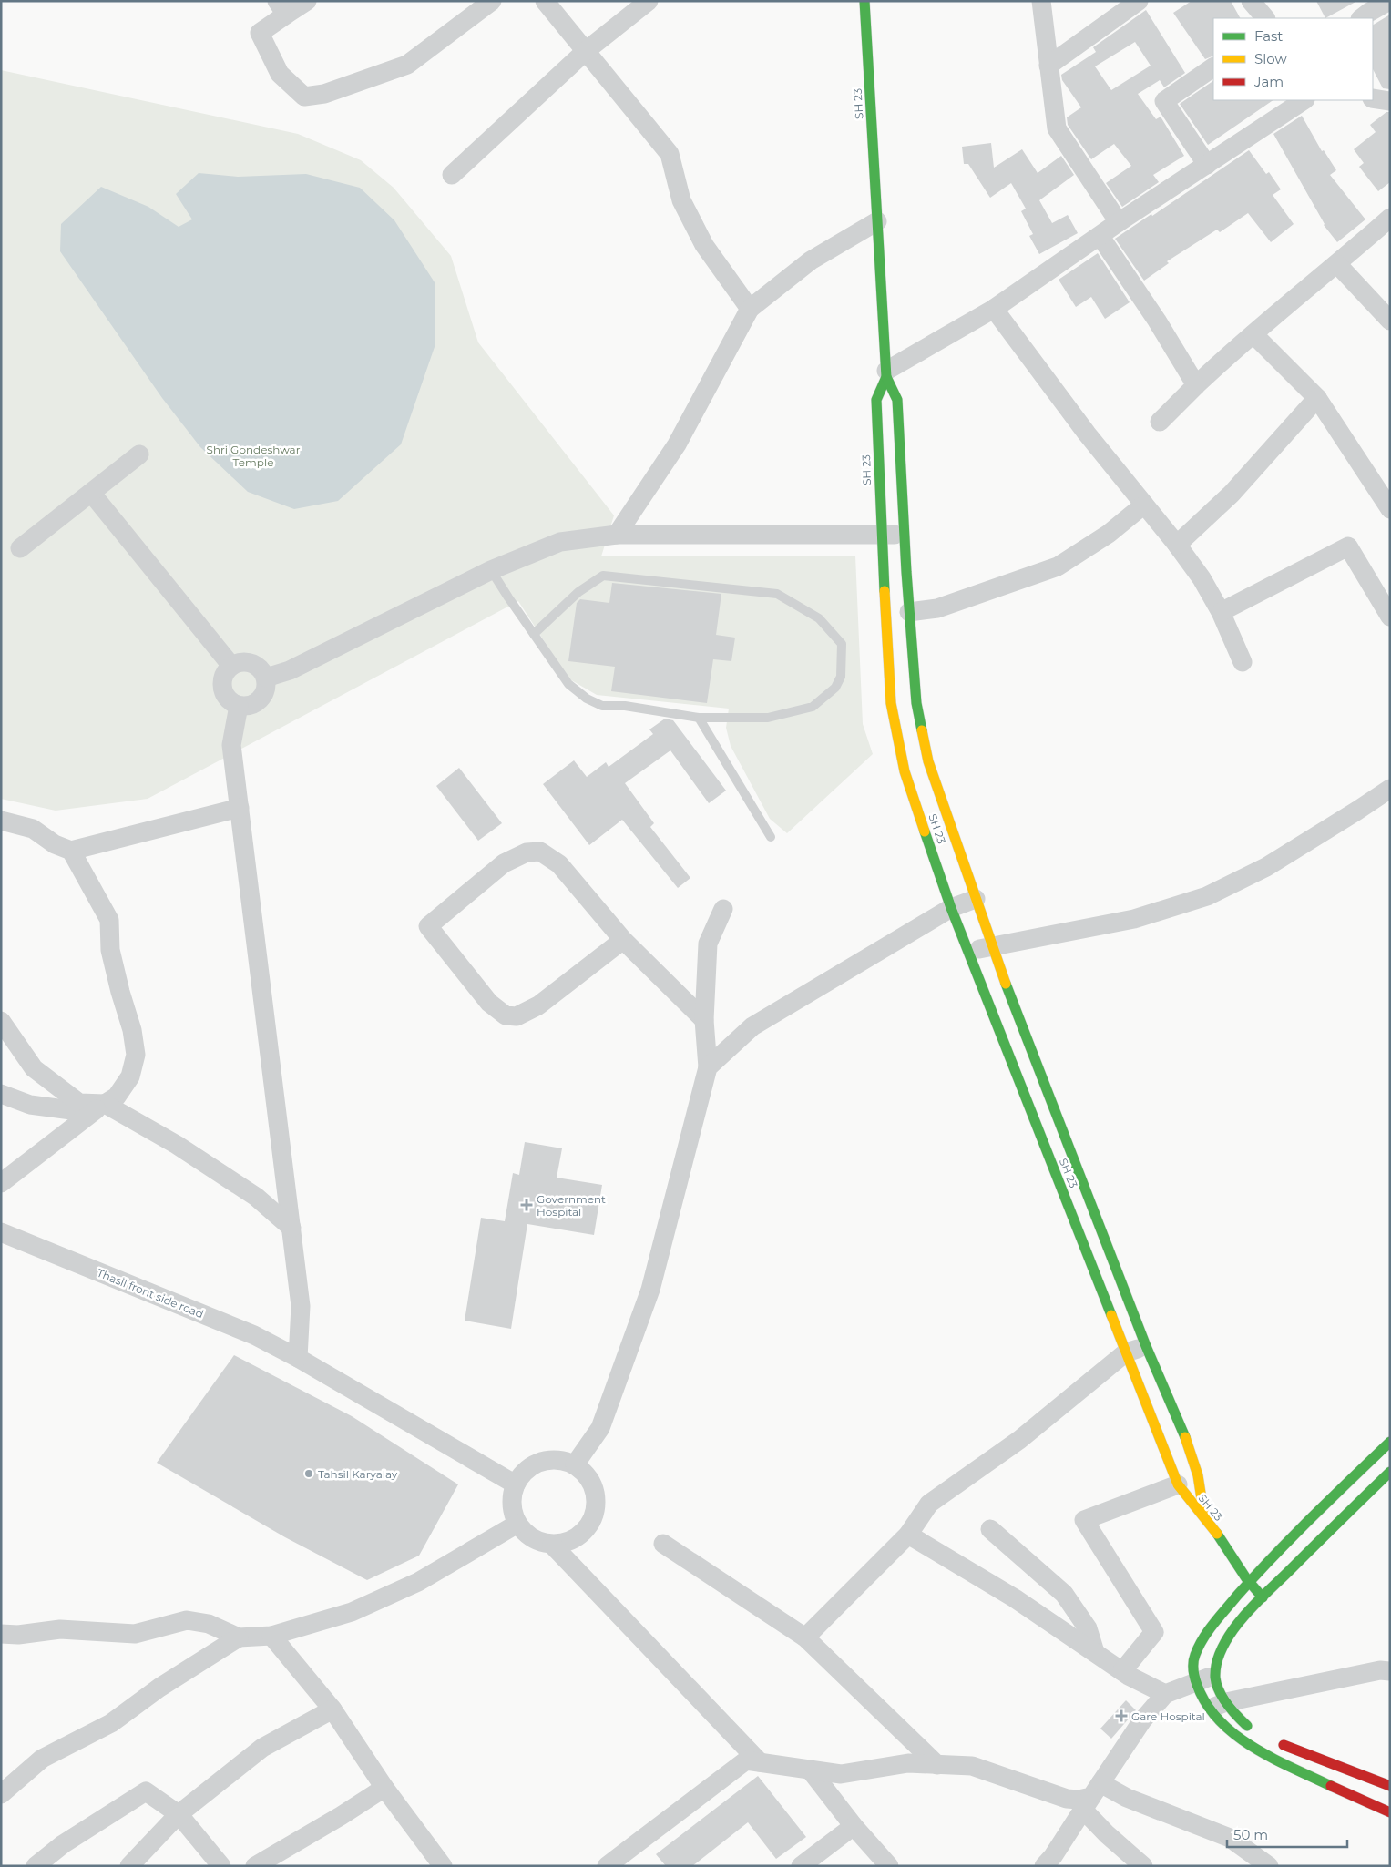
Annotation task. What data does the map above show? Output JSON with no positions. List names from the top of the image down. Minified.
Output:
{"streets":{"main road":["SH 23"],"street":["Thasil front side road"]},"parks":["Shri Gondeshwar Temple"],"places":{"health":["Government Hospital","Gare Hospital"],"other":["Tahsil Karyalay"]},"legend":["Fast","Slow","Jam"],"scale_bar":"50 m"}
